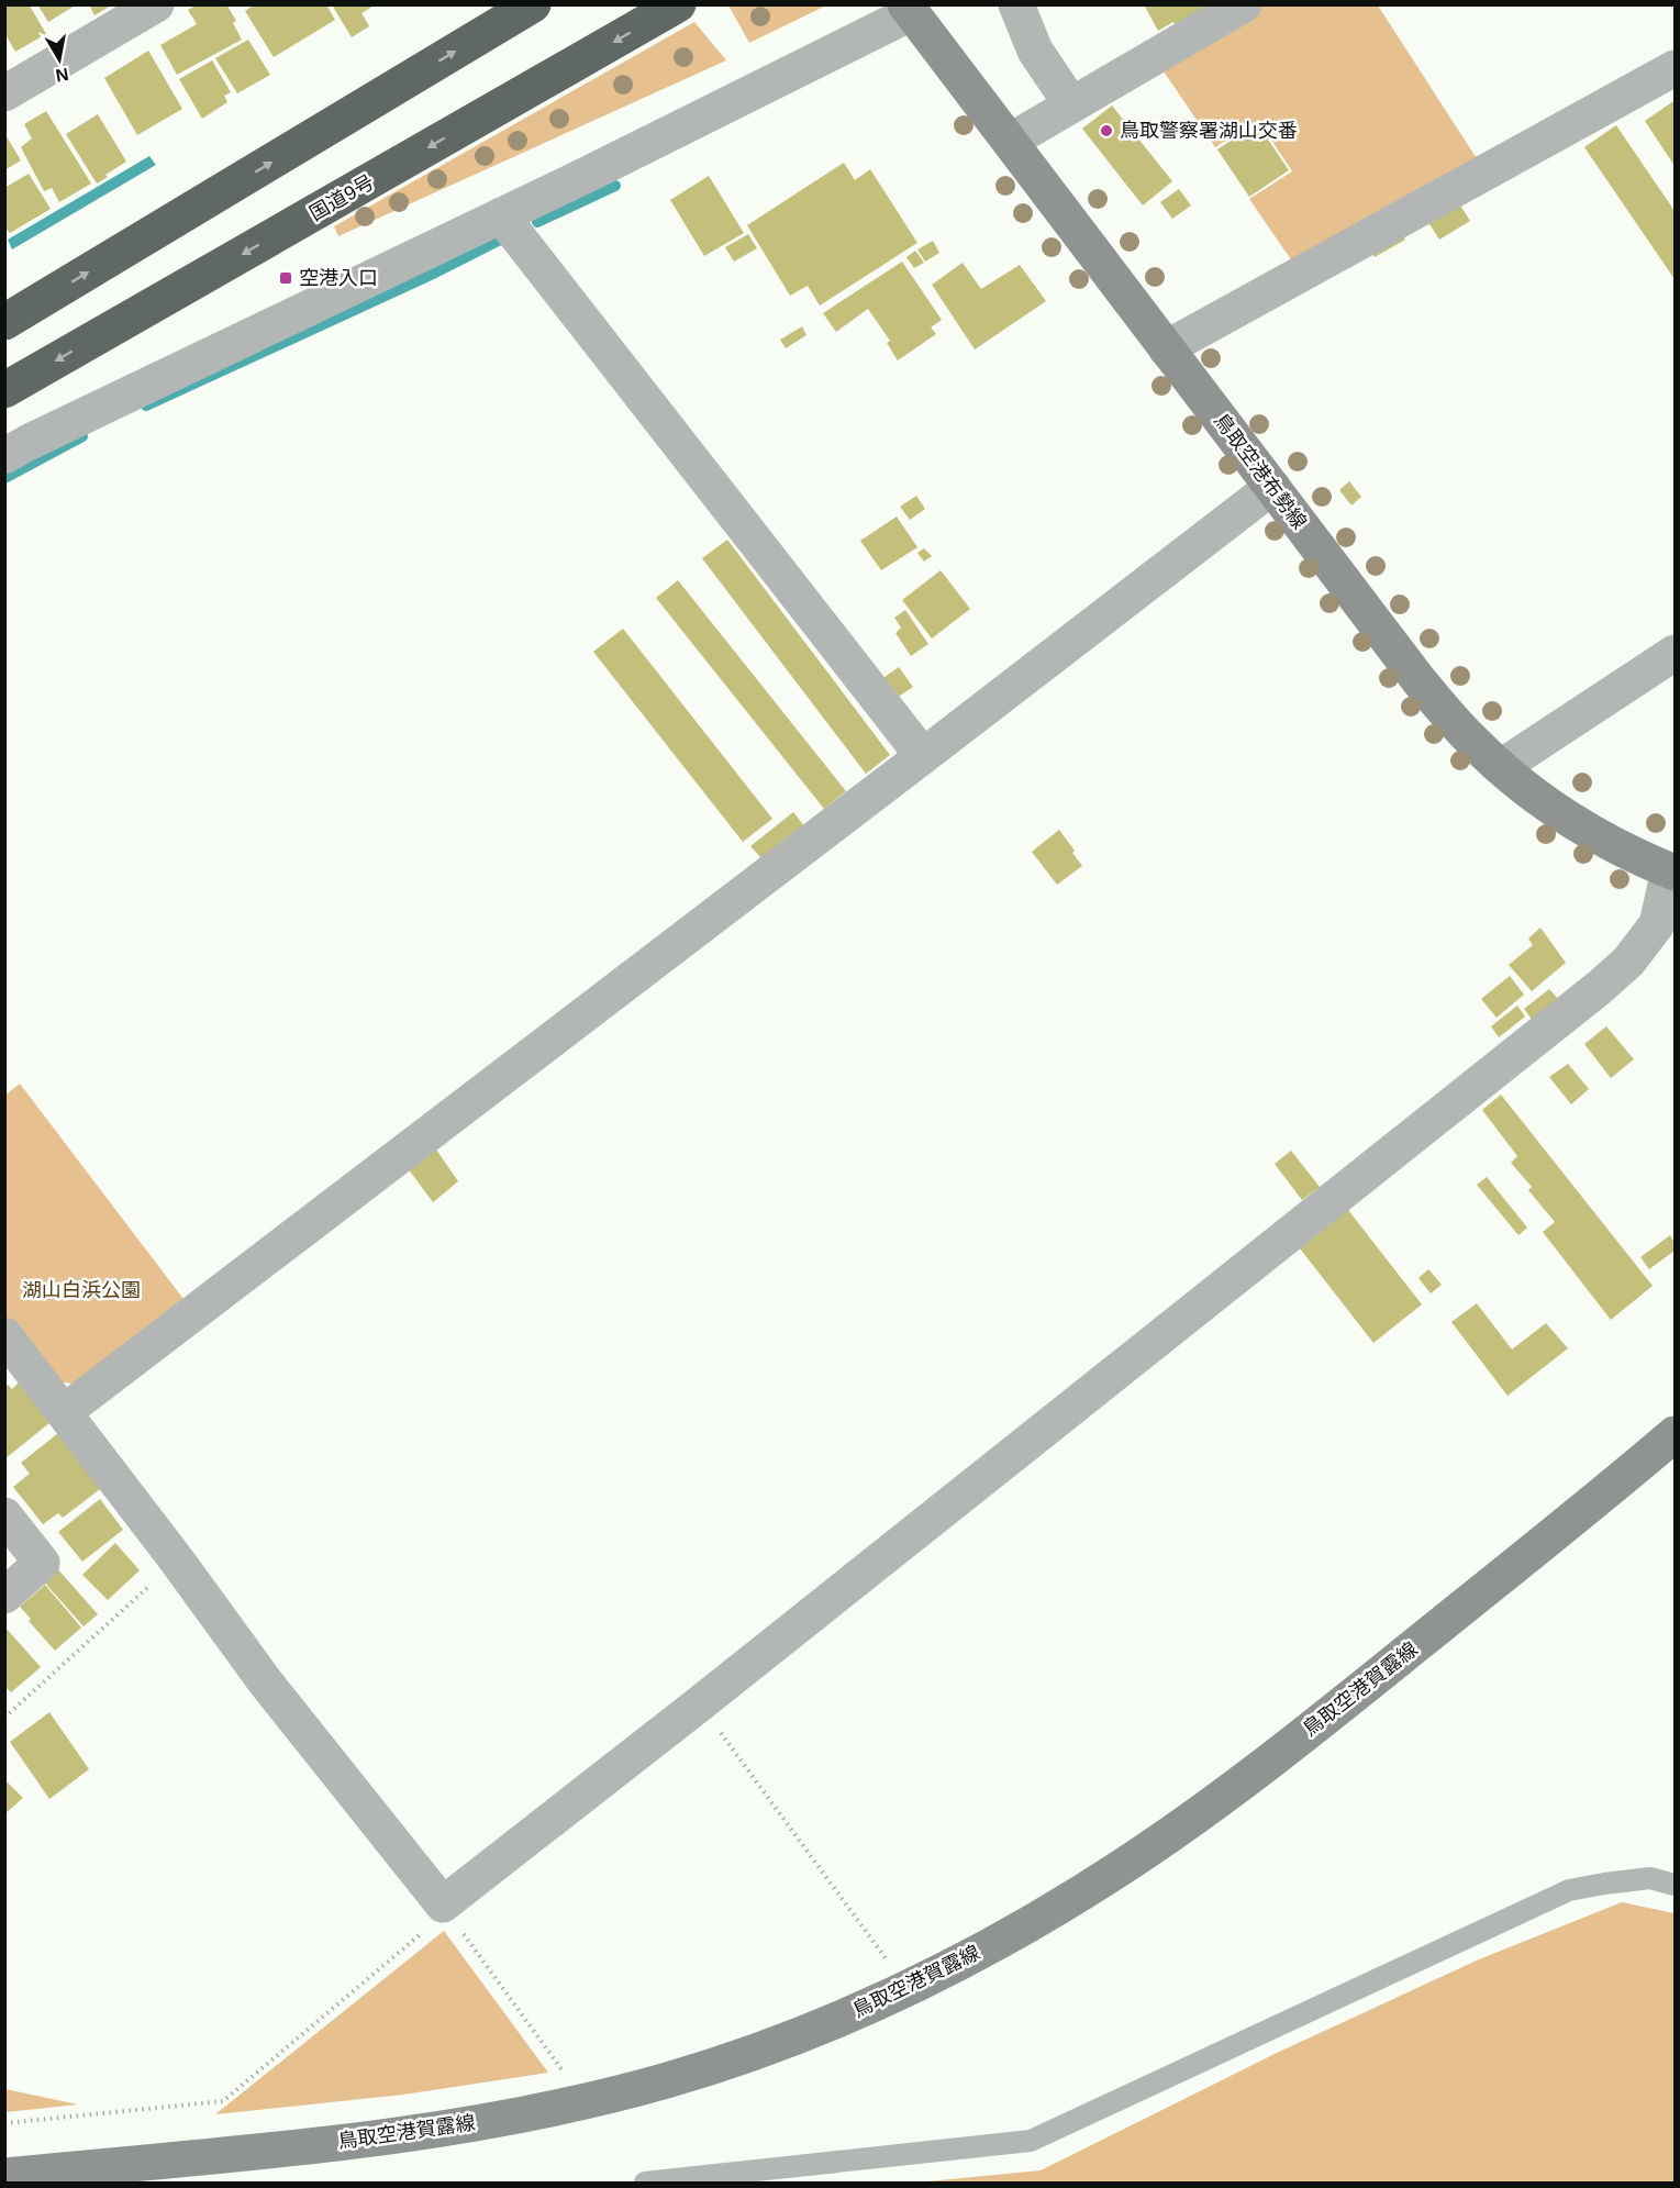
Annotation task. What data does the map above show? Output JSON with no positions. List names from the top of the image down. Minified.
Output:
{"streets":{"highway":["国道9号"],"main road":["鳥取空港布勢線","鳥取空港賀露線"]},"parks":["湖山白浜公園"],"places":{"other":["鳥取警察署湖山交番"],"transit":["空港入口"]},"north":"bottom"}
